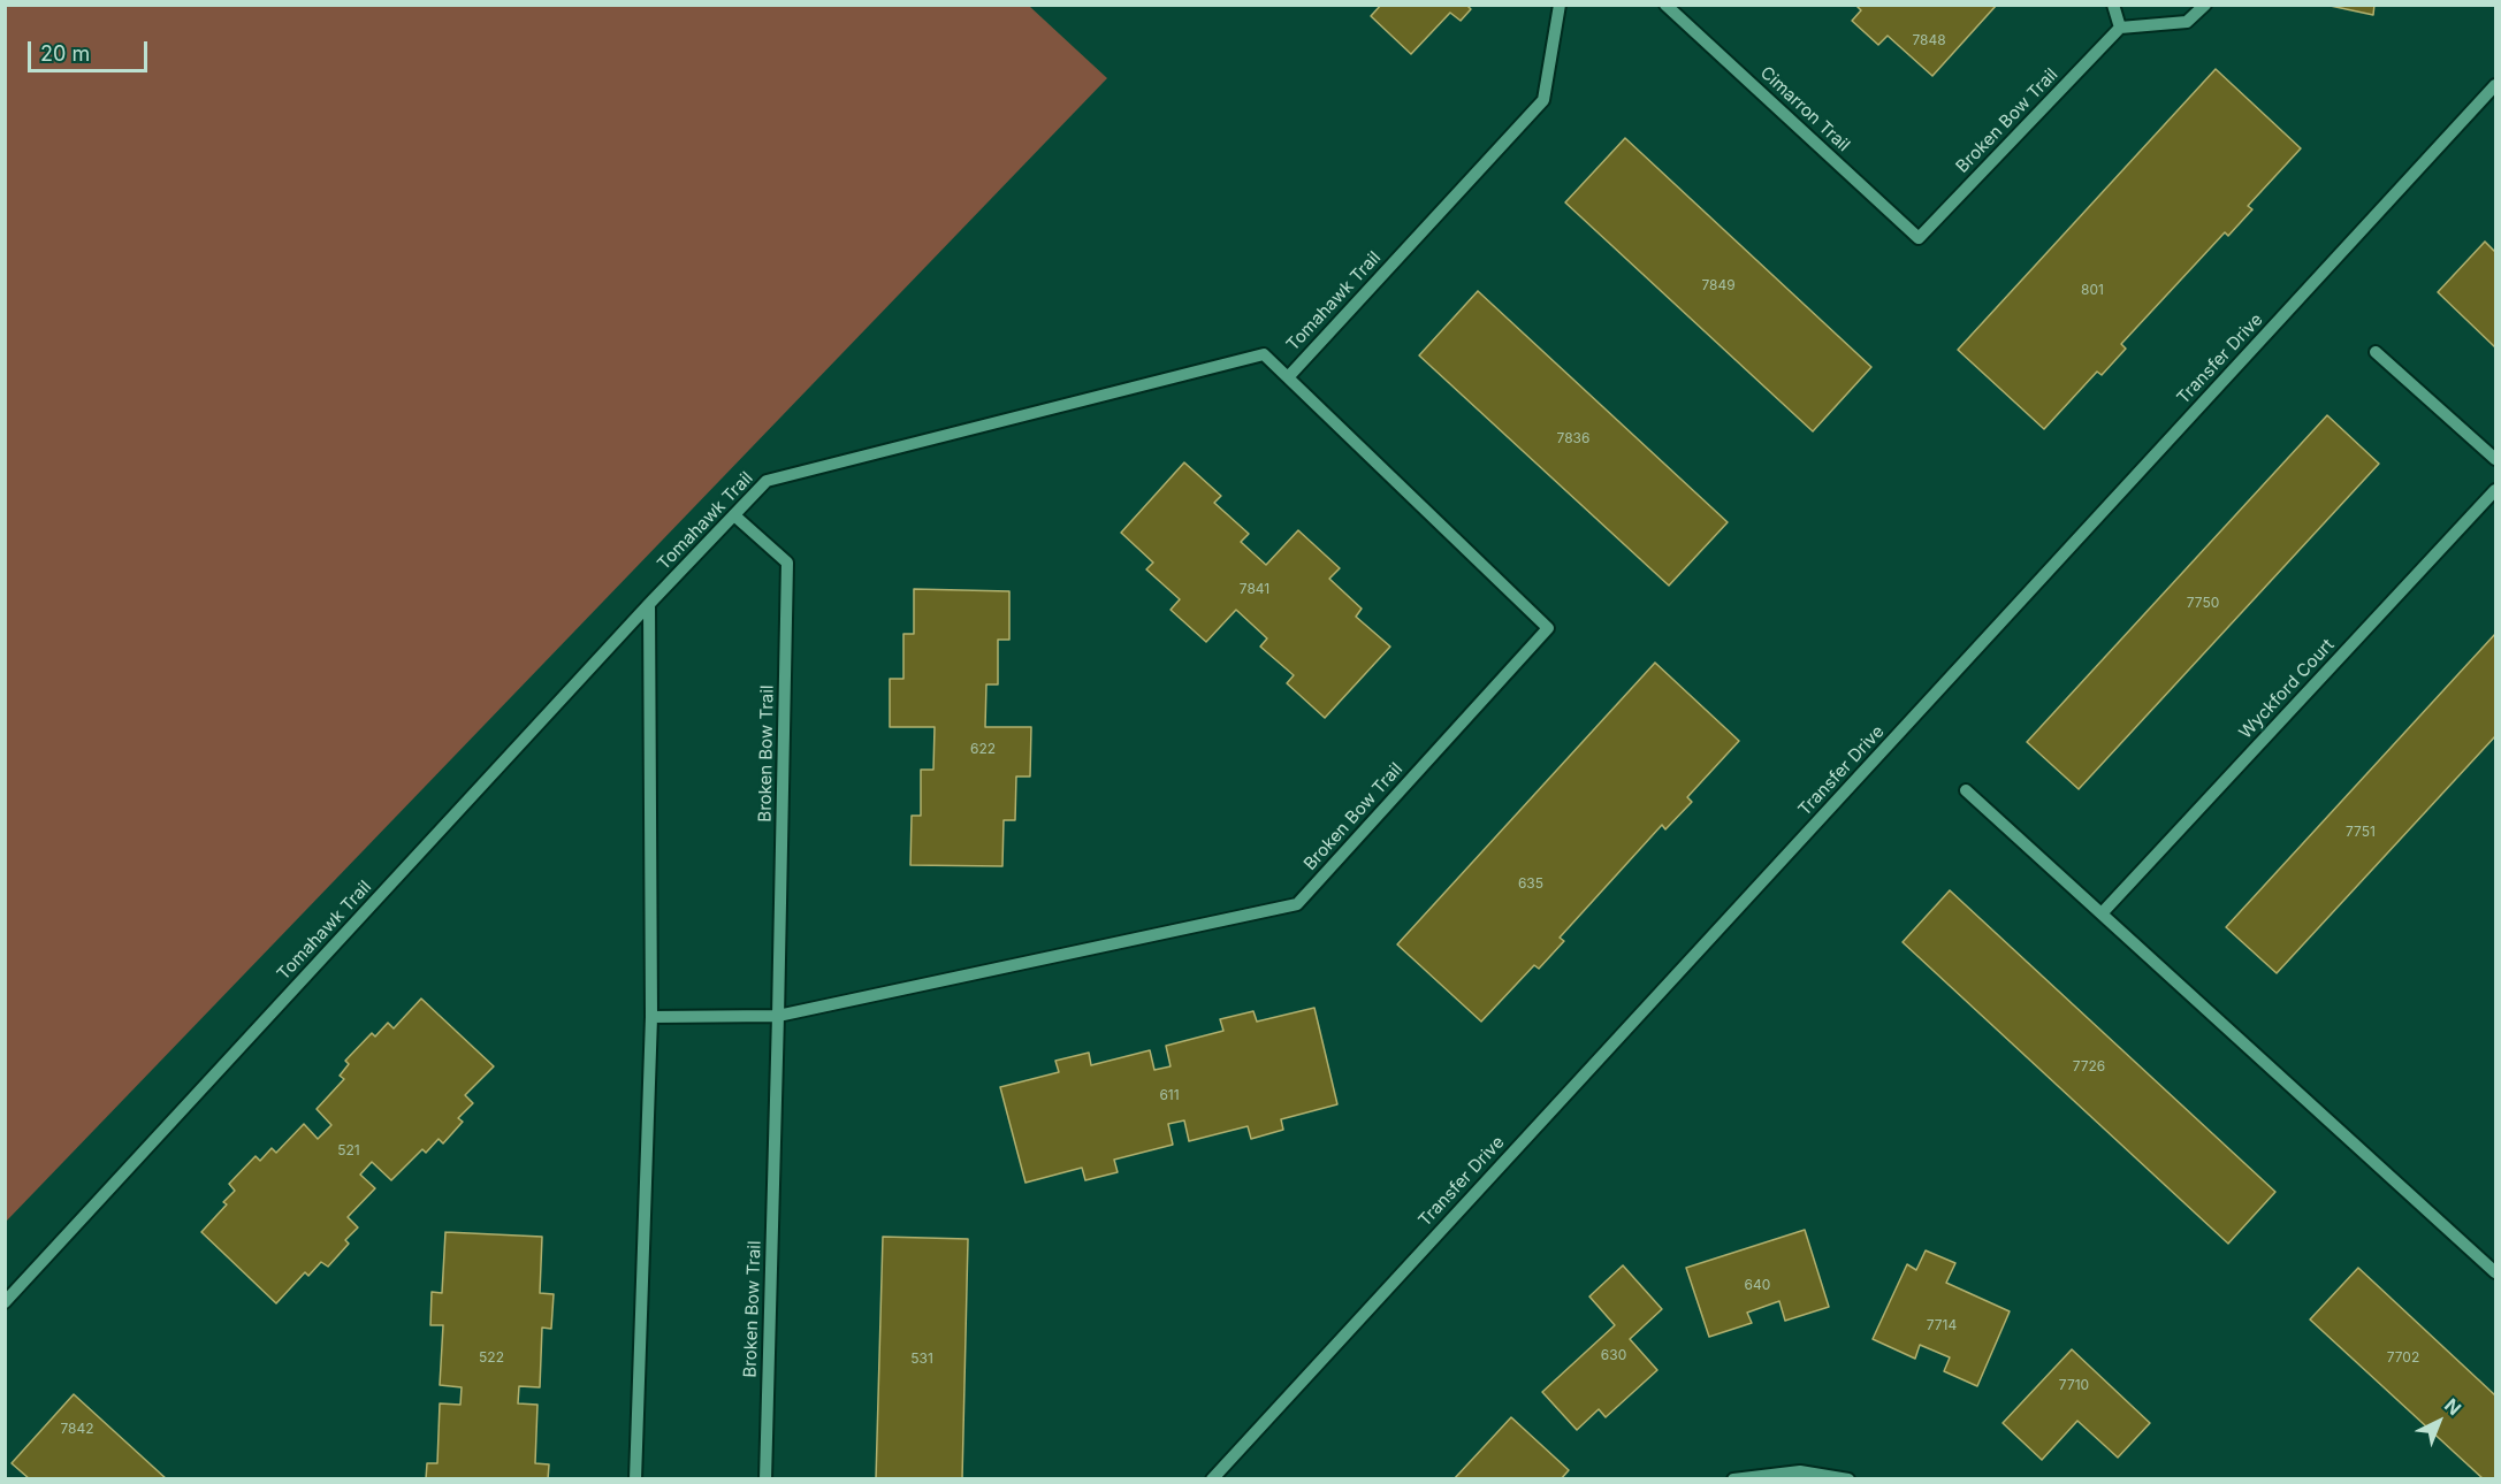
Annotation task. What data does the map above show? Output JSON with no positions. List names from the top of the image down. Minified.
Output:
{"streets":{"street":["Cimarron Trail","Broken Bow Trail","Tomahawk Trail","Transfer Drive","Wyckford Court"]},"crossings":[["Cimarron Trail","Broken Bow Trail"],["Broken Bow Trail","Tomahawk Trail"]],"house_numbers":["7848","7849","801","7836","7841","7750","622","7751","635","7726","611","521","640","7714","630","522","7702","531","7710","7842"],"scale_bar":"20 m","north":"top right"}
